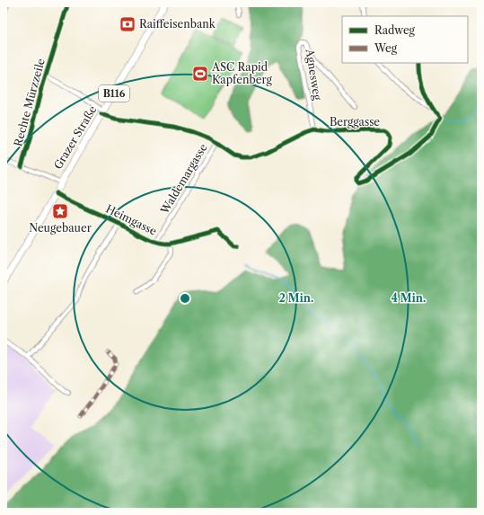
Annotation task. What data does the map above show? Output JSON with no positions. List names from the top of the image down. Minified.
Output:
{"streets":{"main road":["B116","Grazer Straße"],"street":["Agnesweg","Rechte Mürzzeile","Berggasse","Waldemargasse","Heimgasse"]},"crossings":[["Agnesweg","Berggasse"],["Rechte Mürzzeile","Berggasse"],["Rechte Mürzzeile","Grazer Straße"],["Berggasse","Grazer Straße"],["Berggasse","Waldemargasse"],["Grazer Straße","Heimgasse"],["Waldemargasse","Heimgasse"]],"places":{"bank":["Raiffeisenbank"],"sports":["ASC Rapid Kapfenberg"],"place":["Neugebauer"]},"legend":["Radweg","Weg"],"rings":["2 Min.","4 Min."]}
